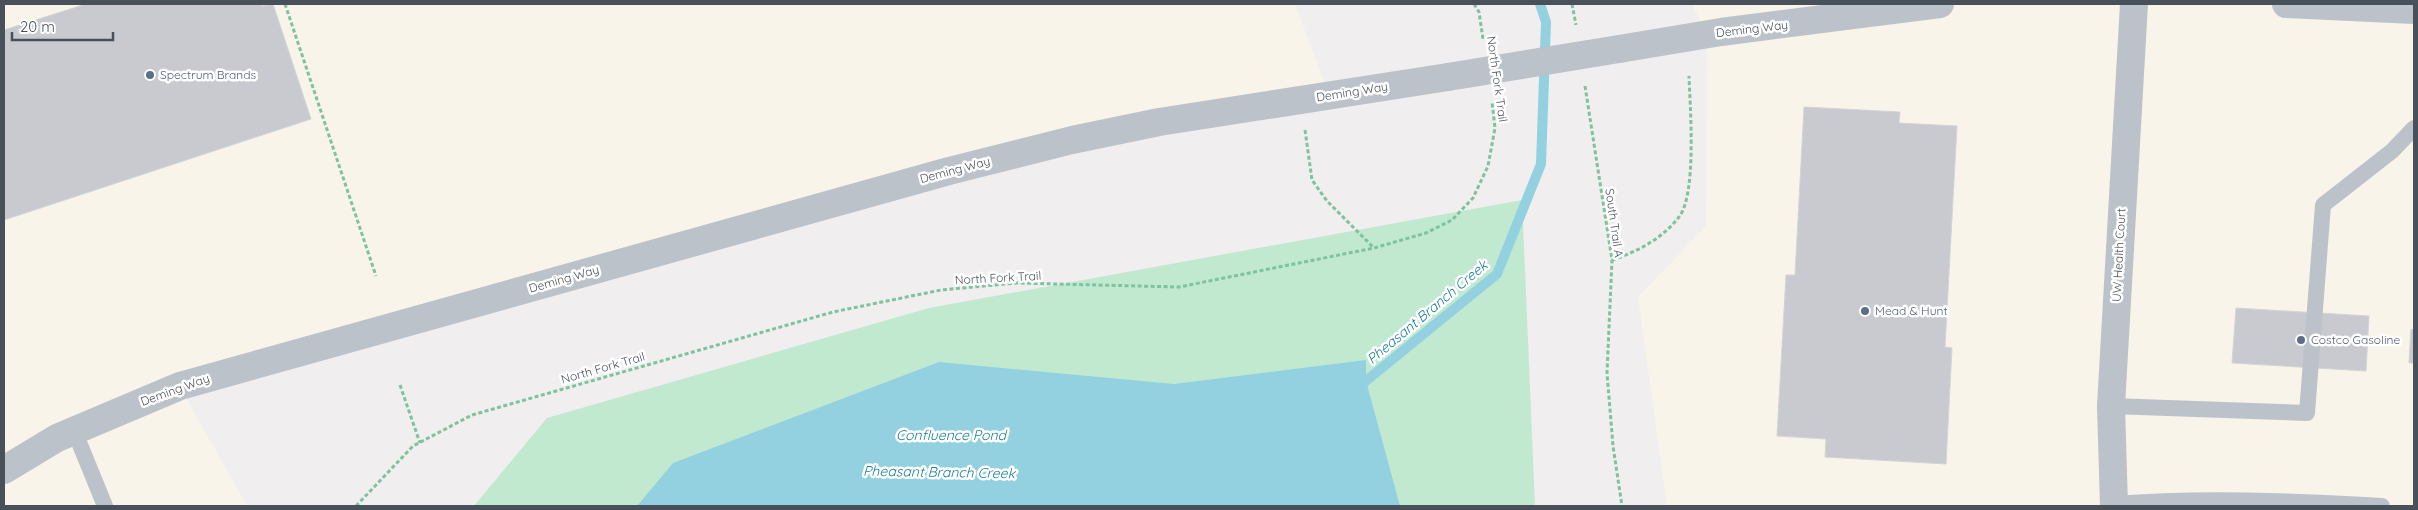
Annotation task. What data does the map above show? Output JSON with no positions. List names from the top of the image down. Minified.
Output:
{"streets":{"street":["Deming Way","UW Health Court"],"path":["North Fork Trail","South Trail A"]},"water":["Pheasant Branch Creek","Confluence Pond"],"places":["Spectrum Brands","Mead & Hunt","Costco Gasoline"],"scale_bar":"20 m"}
